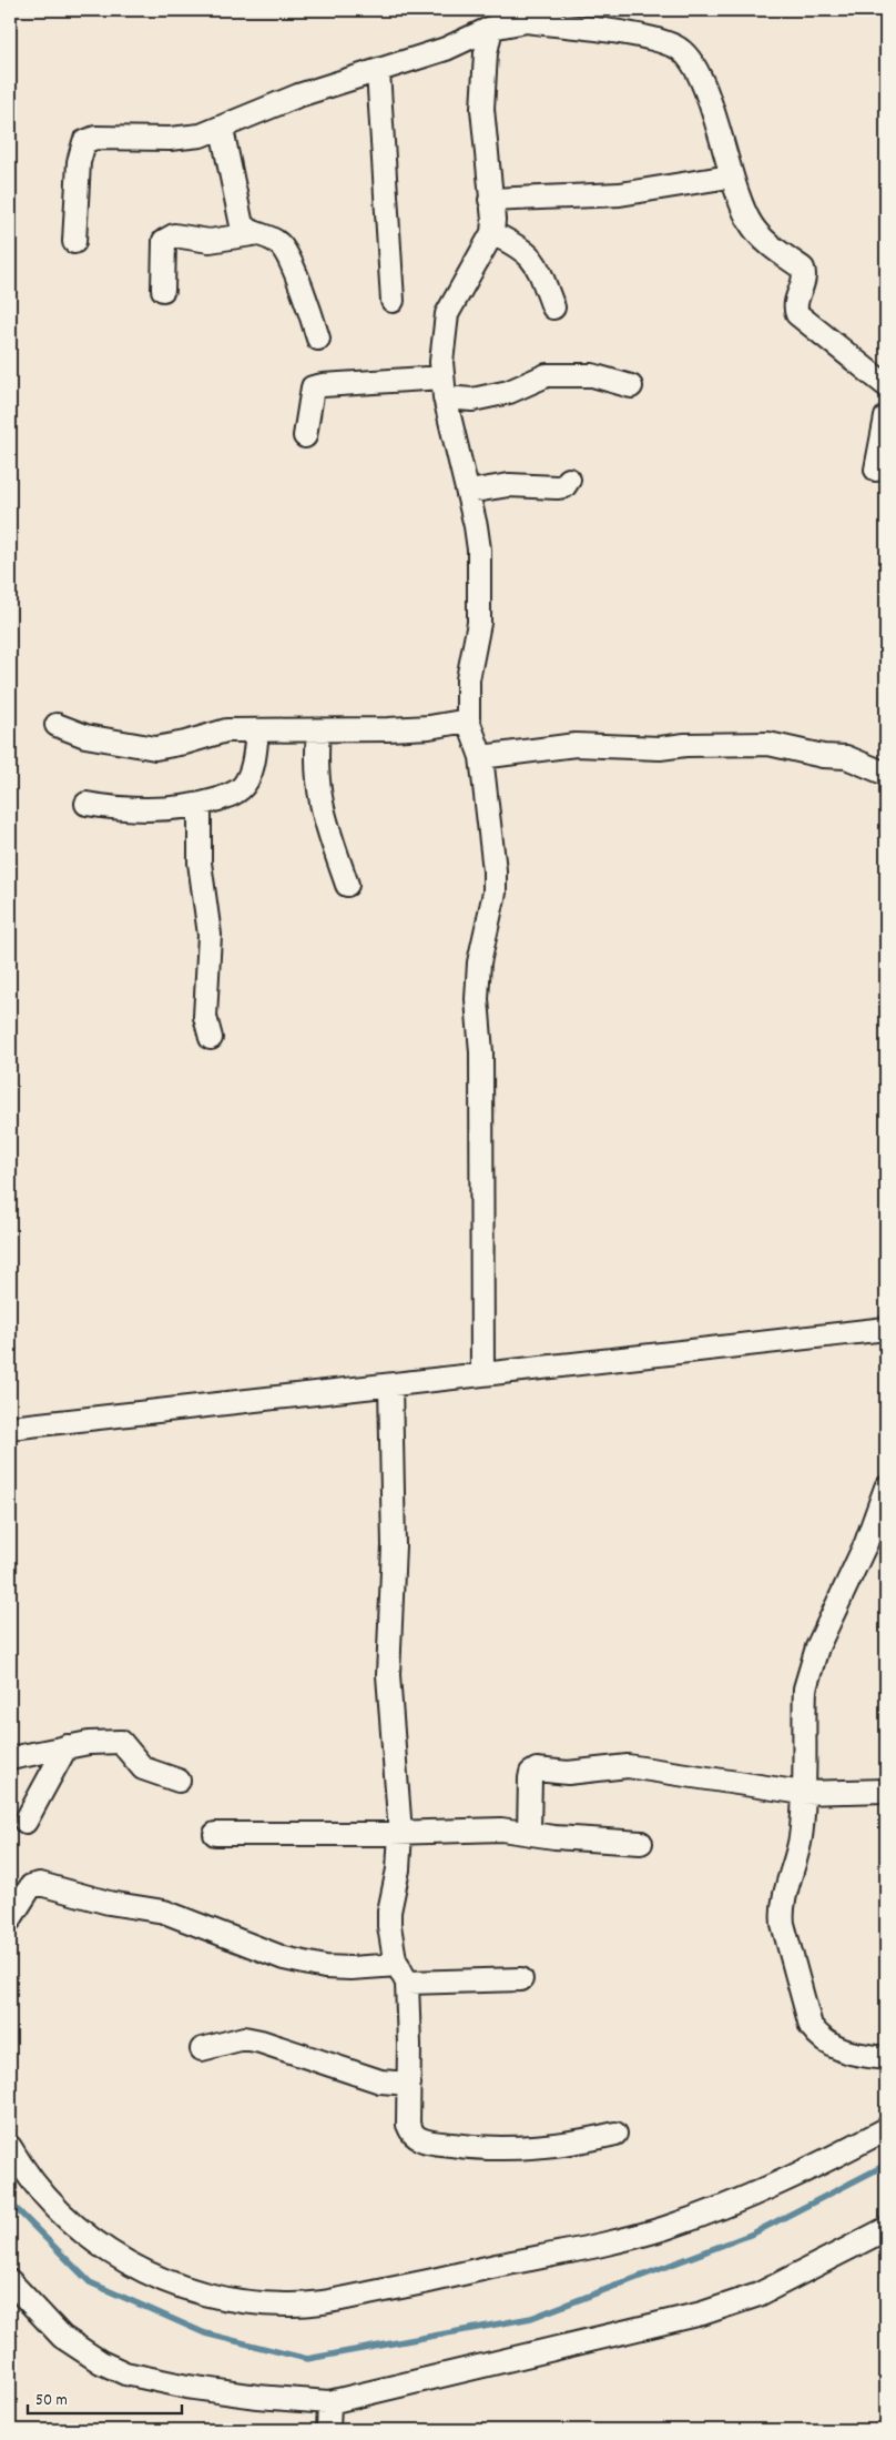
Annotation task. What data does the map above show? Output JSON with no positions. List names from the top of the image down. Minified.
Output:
{"scale_bar":"50 m"}
